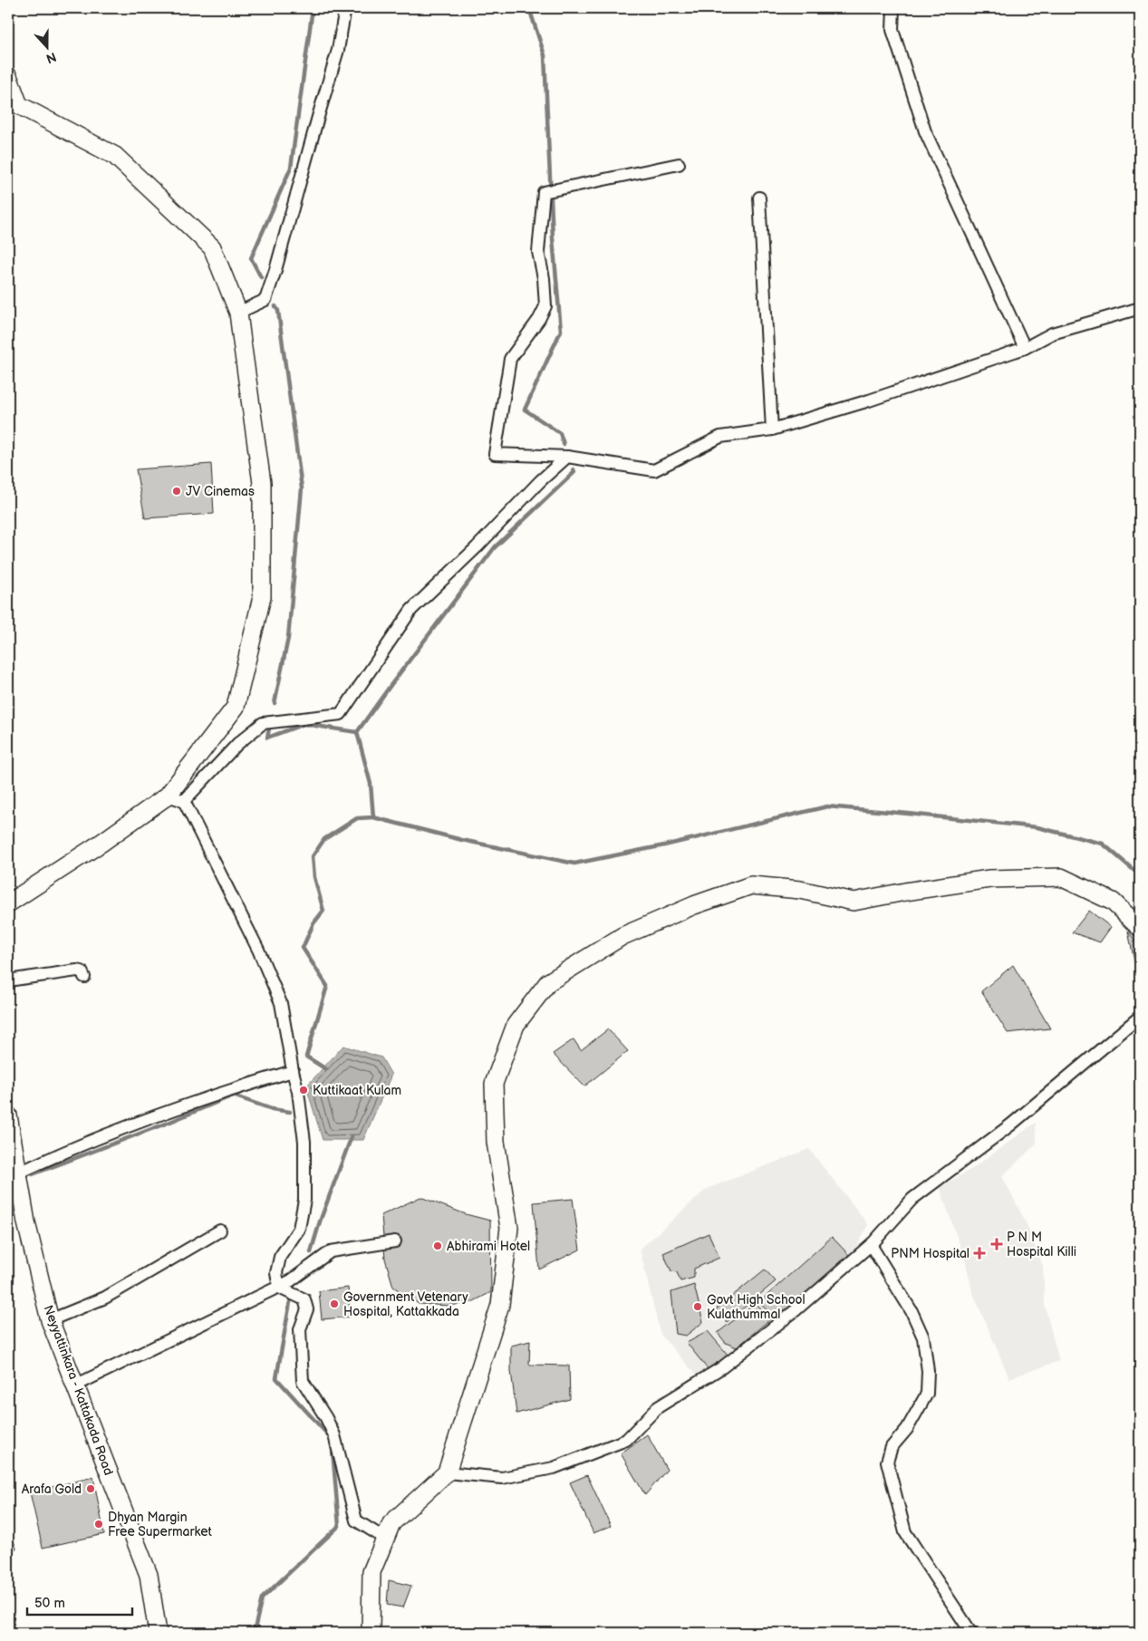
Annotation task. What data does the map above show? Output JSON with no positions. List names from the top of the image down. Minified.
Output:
{"streets":{"main road":["Neyyattinkara - Kattakada Road"]},"places":{"other":["JV Cinemas","Kuttikaat Kulam","Abhirami Hotel","Government Vetenary Hospital, Kattakkada","Govt High School Kulathummal","Arafa Gold","Dhyan Margin Free Supermarket"],"health":["P N M Hospital Killi","PNM Hospital"]},"scale_bar":"50 m","north":"bottom"}
